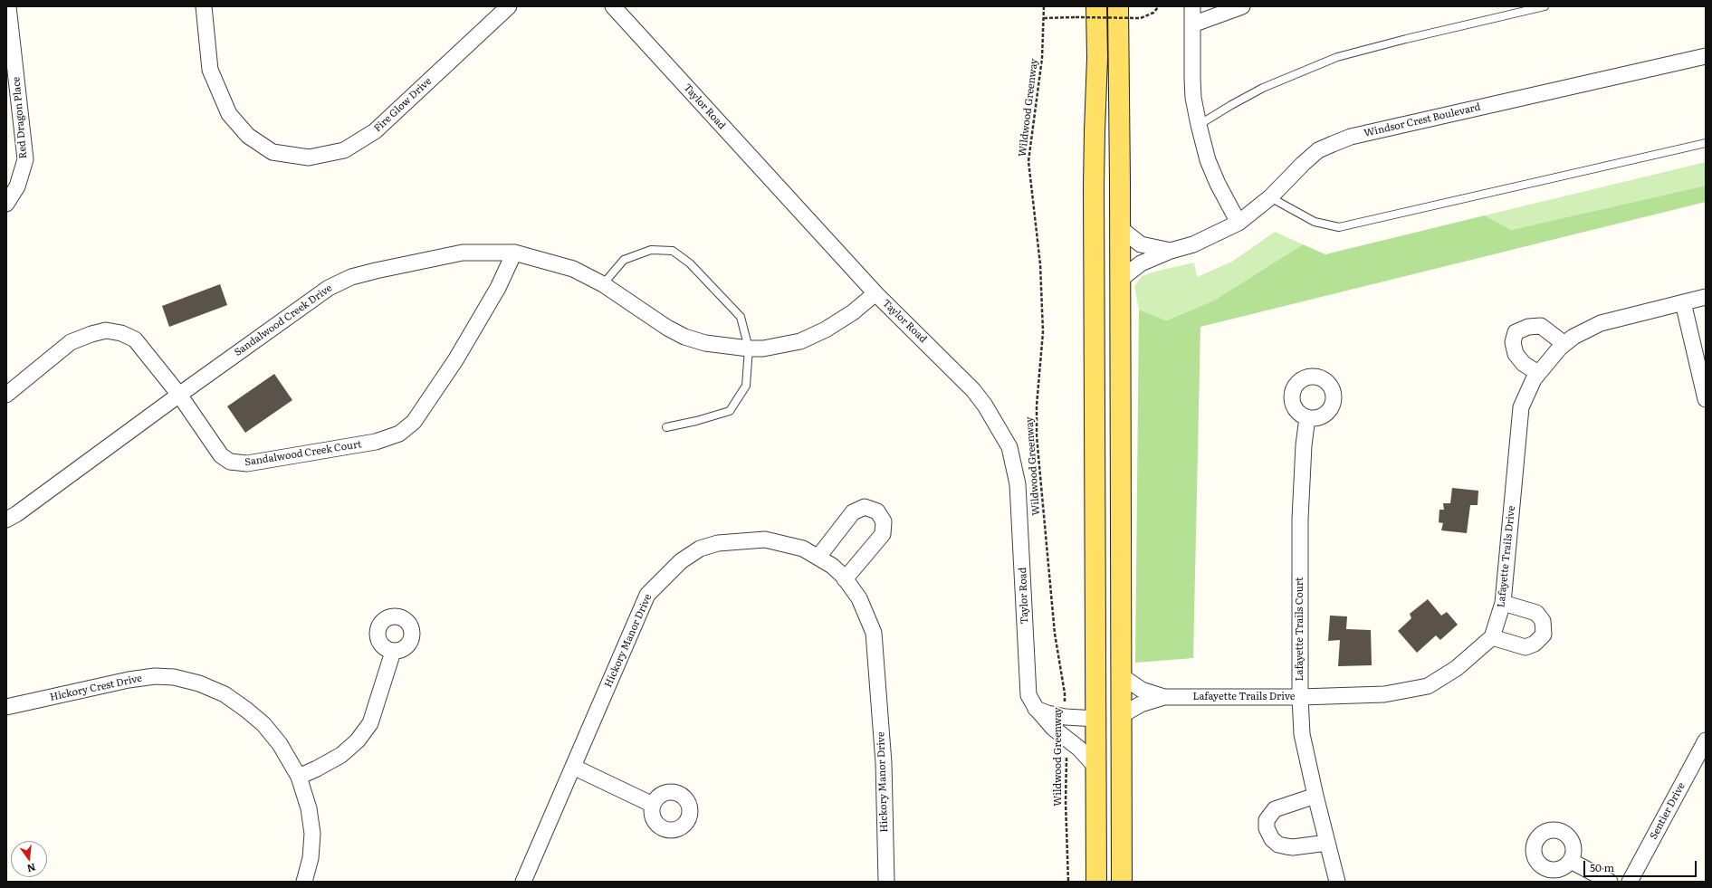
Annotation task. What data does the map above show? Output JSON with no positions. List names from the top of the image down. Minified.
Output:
{"streets":{"street":["Fire Glow Drive","Taylor Road","Red Dragon Place","Windsor Crest Boulevard","Sandalwood Creek Drive","Sandalwood Creek Court","Lafayette Trails Drive","Lafayette Trails Court","Hickory Manor Drive","Hickory Crest Drive","Sentier Drive"],"path":["Wildwood Greenway"]},"crossings":[["Taylor Road","Wildwood Greenway"],["Taylor Road","Sandalwood Creek Drive"],["Sandalwood Creek Drive","Sandalwood Creek Court"],["Lafayette Trails Drive","Lafayette Trails Court"]],"scale_bar":"50 m","north":"bottom"}
